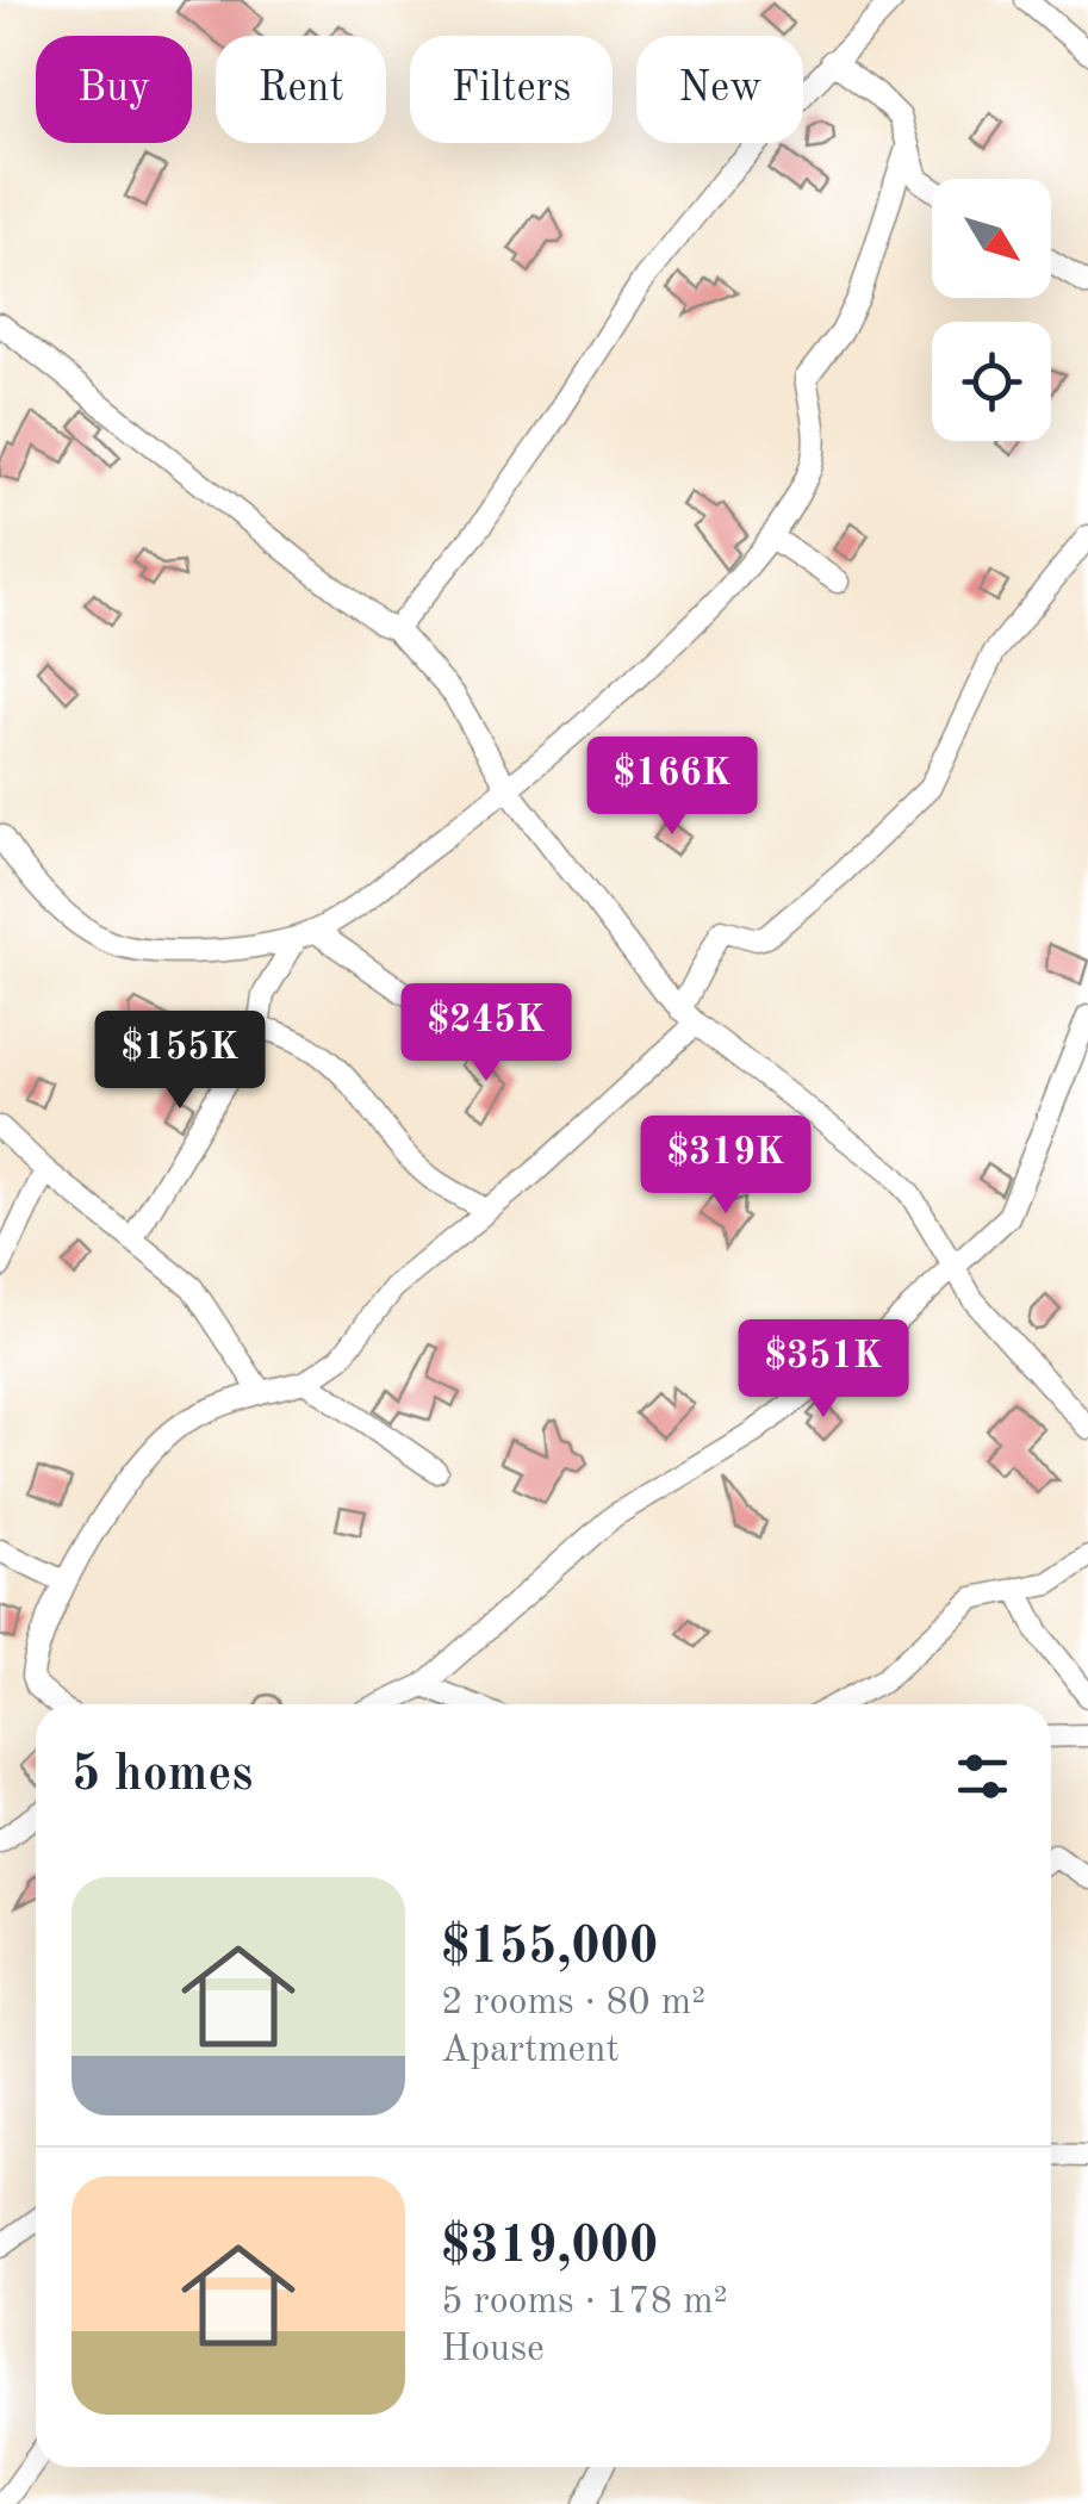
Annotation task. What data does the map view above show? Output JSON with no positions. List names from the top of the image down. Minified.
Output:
{"north":"bottom right","page":{"chip":["Buy","Rent","Filters","New"],"price":["$166K","$245K","$155K","$319K","$351K"],"heading":"5 homes","list":[{"name":"$155,000","note":"2 rooms · 80 m² · Apartment"},{"name":"$319,000","note":"5 rooms · 178 m² · House"}]}}
